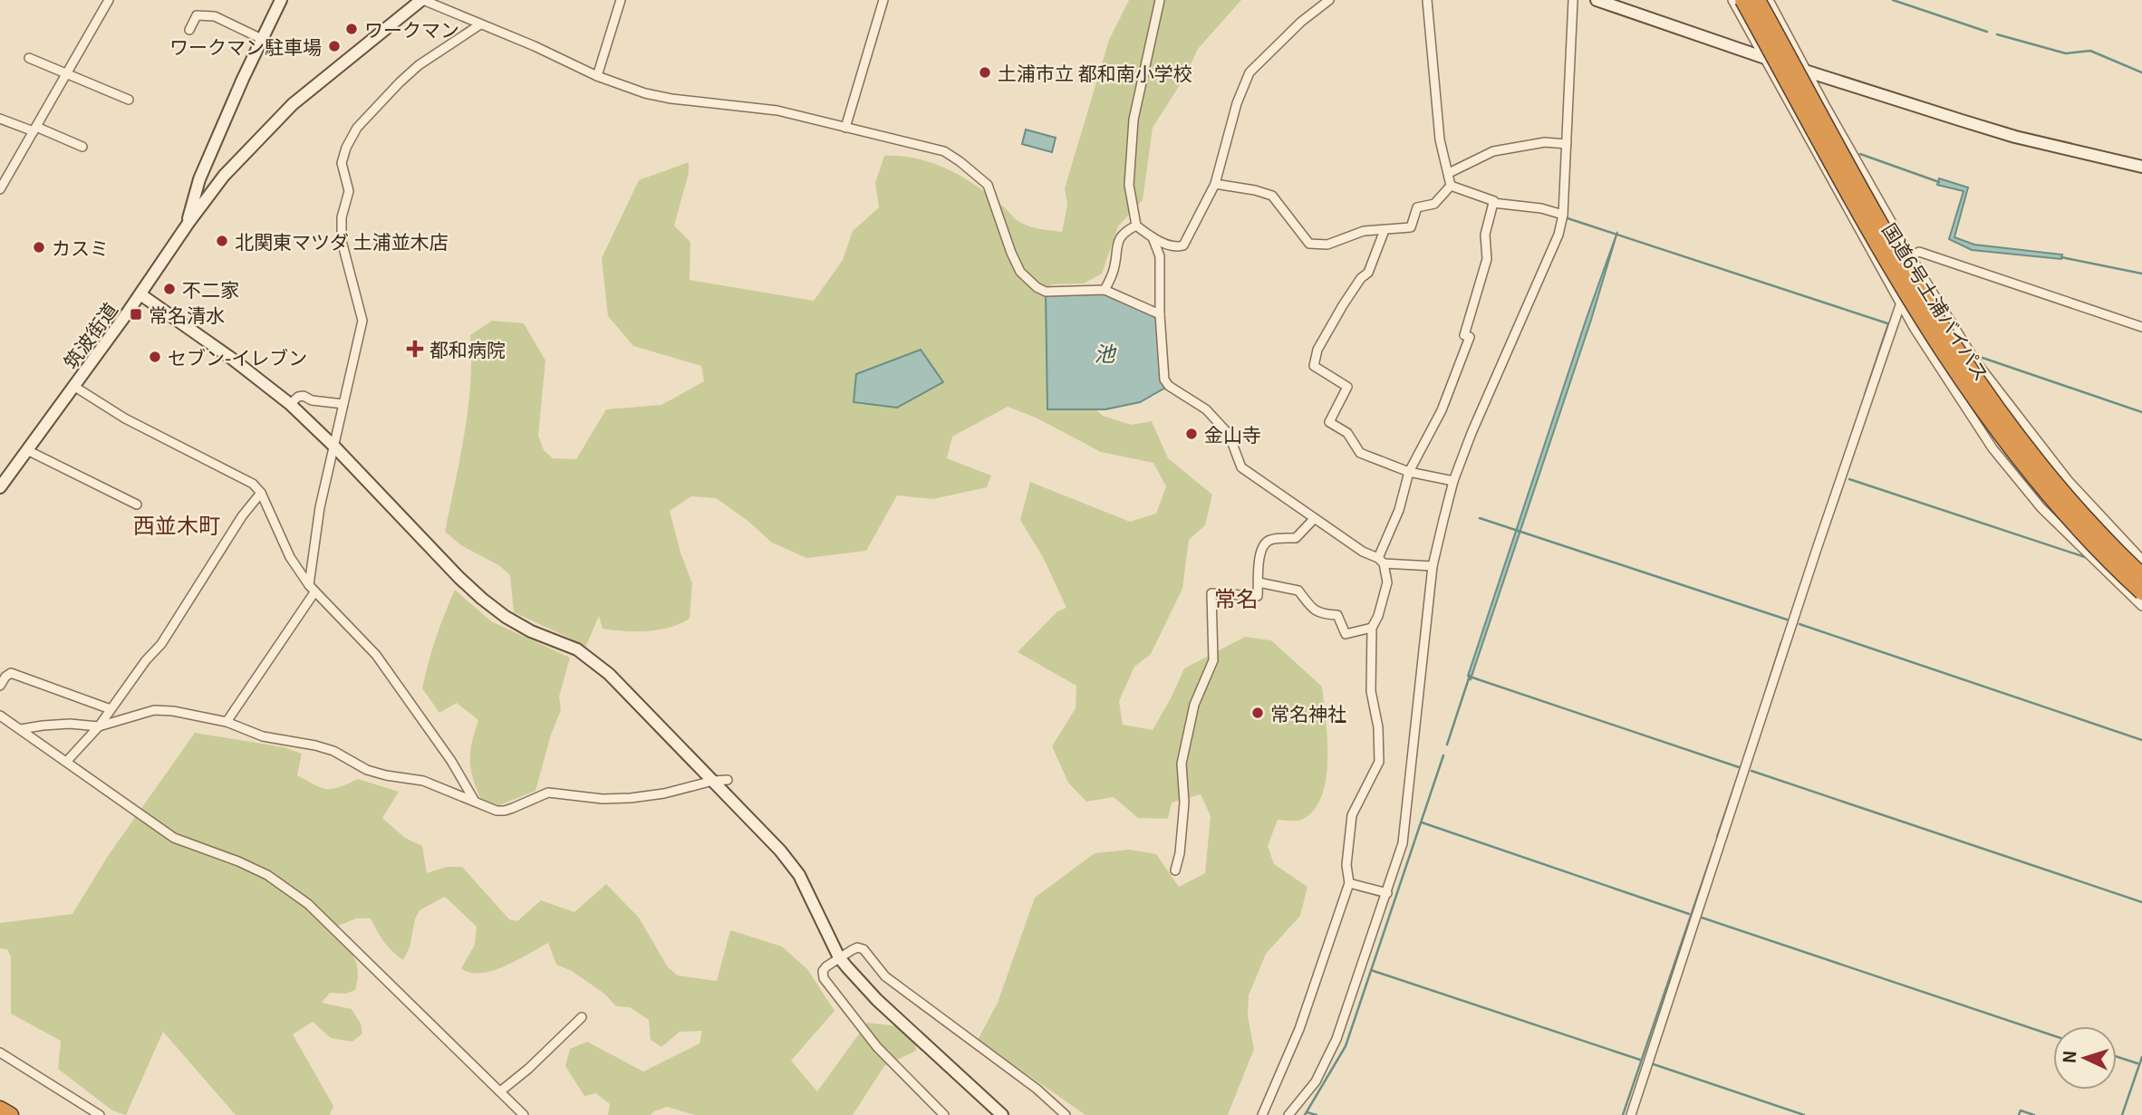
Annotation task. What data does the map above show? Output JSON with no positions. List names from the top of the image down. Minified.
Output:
{"streets":{"highway":["国道6号土浦バイパス"],"street":["筑波街道"]},"districts":["西並木町","常名"],"water":["池"],"places":{"other":["ワークマン","ワークマン駐車場","土浦市立 都和南小学校","北関東マツダ 土浦並木店","カスミ","不二家","セブン-イレブン","金山寺","常名神社"],"transit":["常名清水"],"health":["都和病院"]},"north":"left"}
